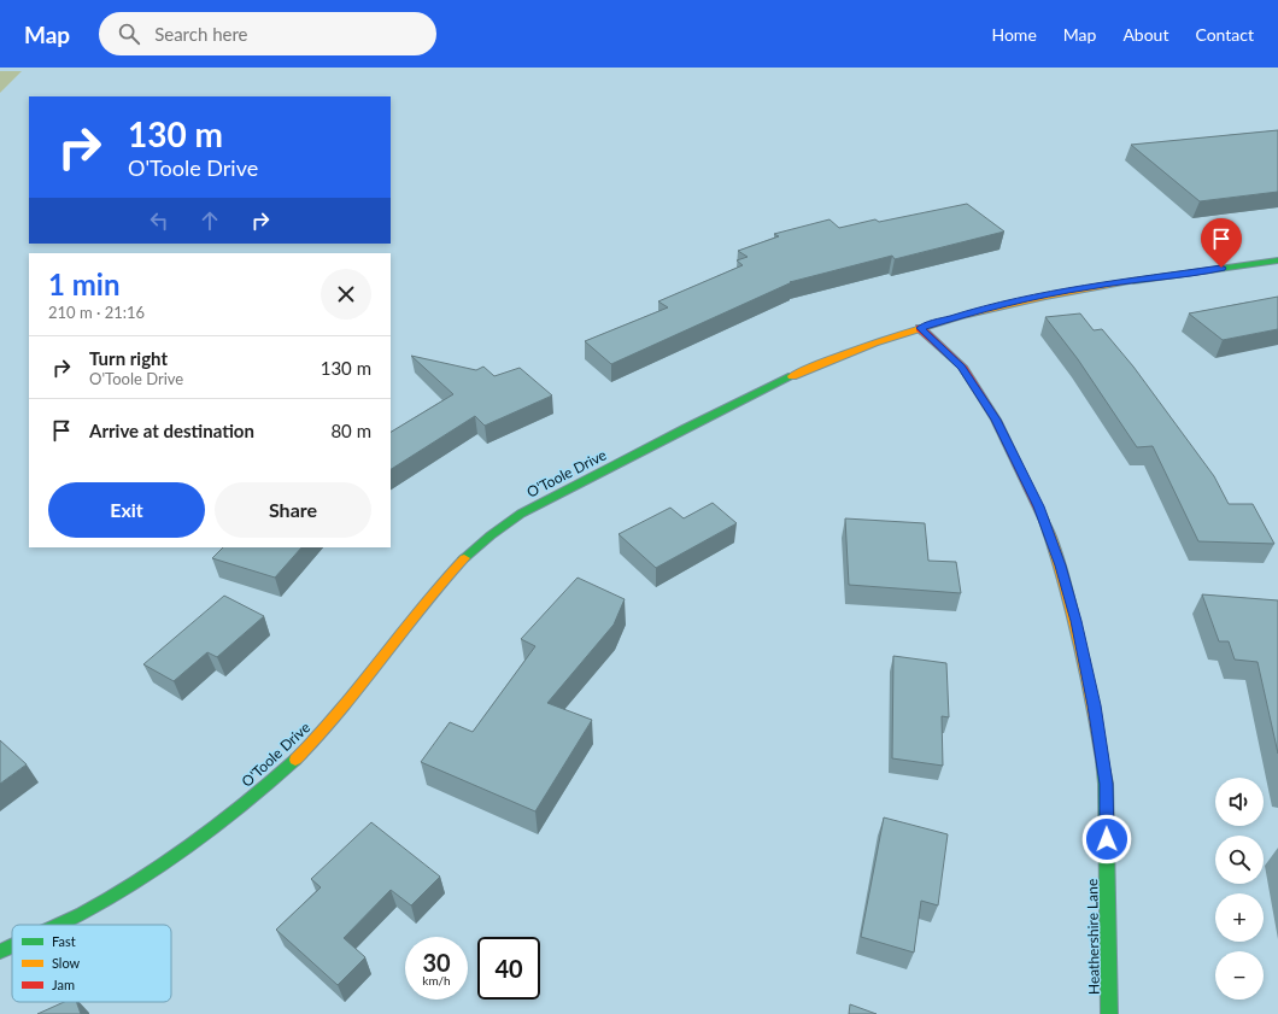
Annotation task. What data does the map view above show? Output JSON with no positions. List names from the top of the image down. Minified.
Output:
{"streets":{"street":["O'Toole Drive","Heathershire Lane"]},"crossings":[["O'Toole Drive","Heathershire Lane"]],"legend":["Fast","Slow","Jam"],"page":{"header":"Map","search":"Search here","nav":["Home","Map","About","Contact"],"turn":["130 m","O'Toole Drive"],"heading":["1 min","210 m · 21:16"],"list":[{"name":"Turn right","note":"O'Toole Drive","value":"130 m"},{"name":"Arrive at destination","value":"80 m"}],"buttons":["Exit","Share"],"map_buttons":["+","−"],"speed":"30 km/h","limit":"40"}}
